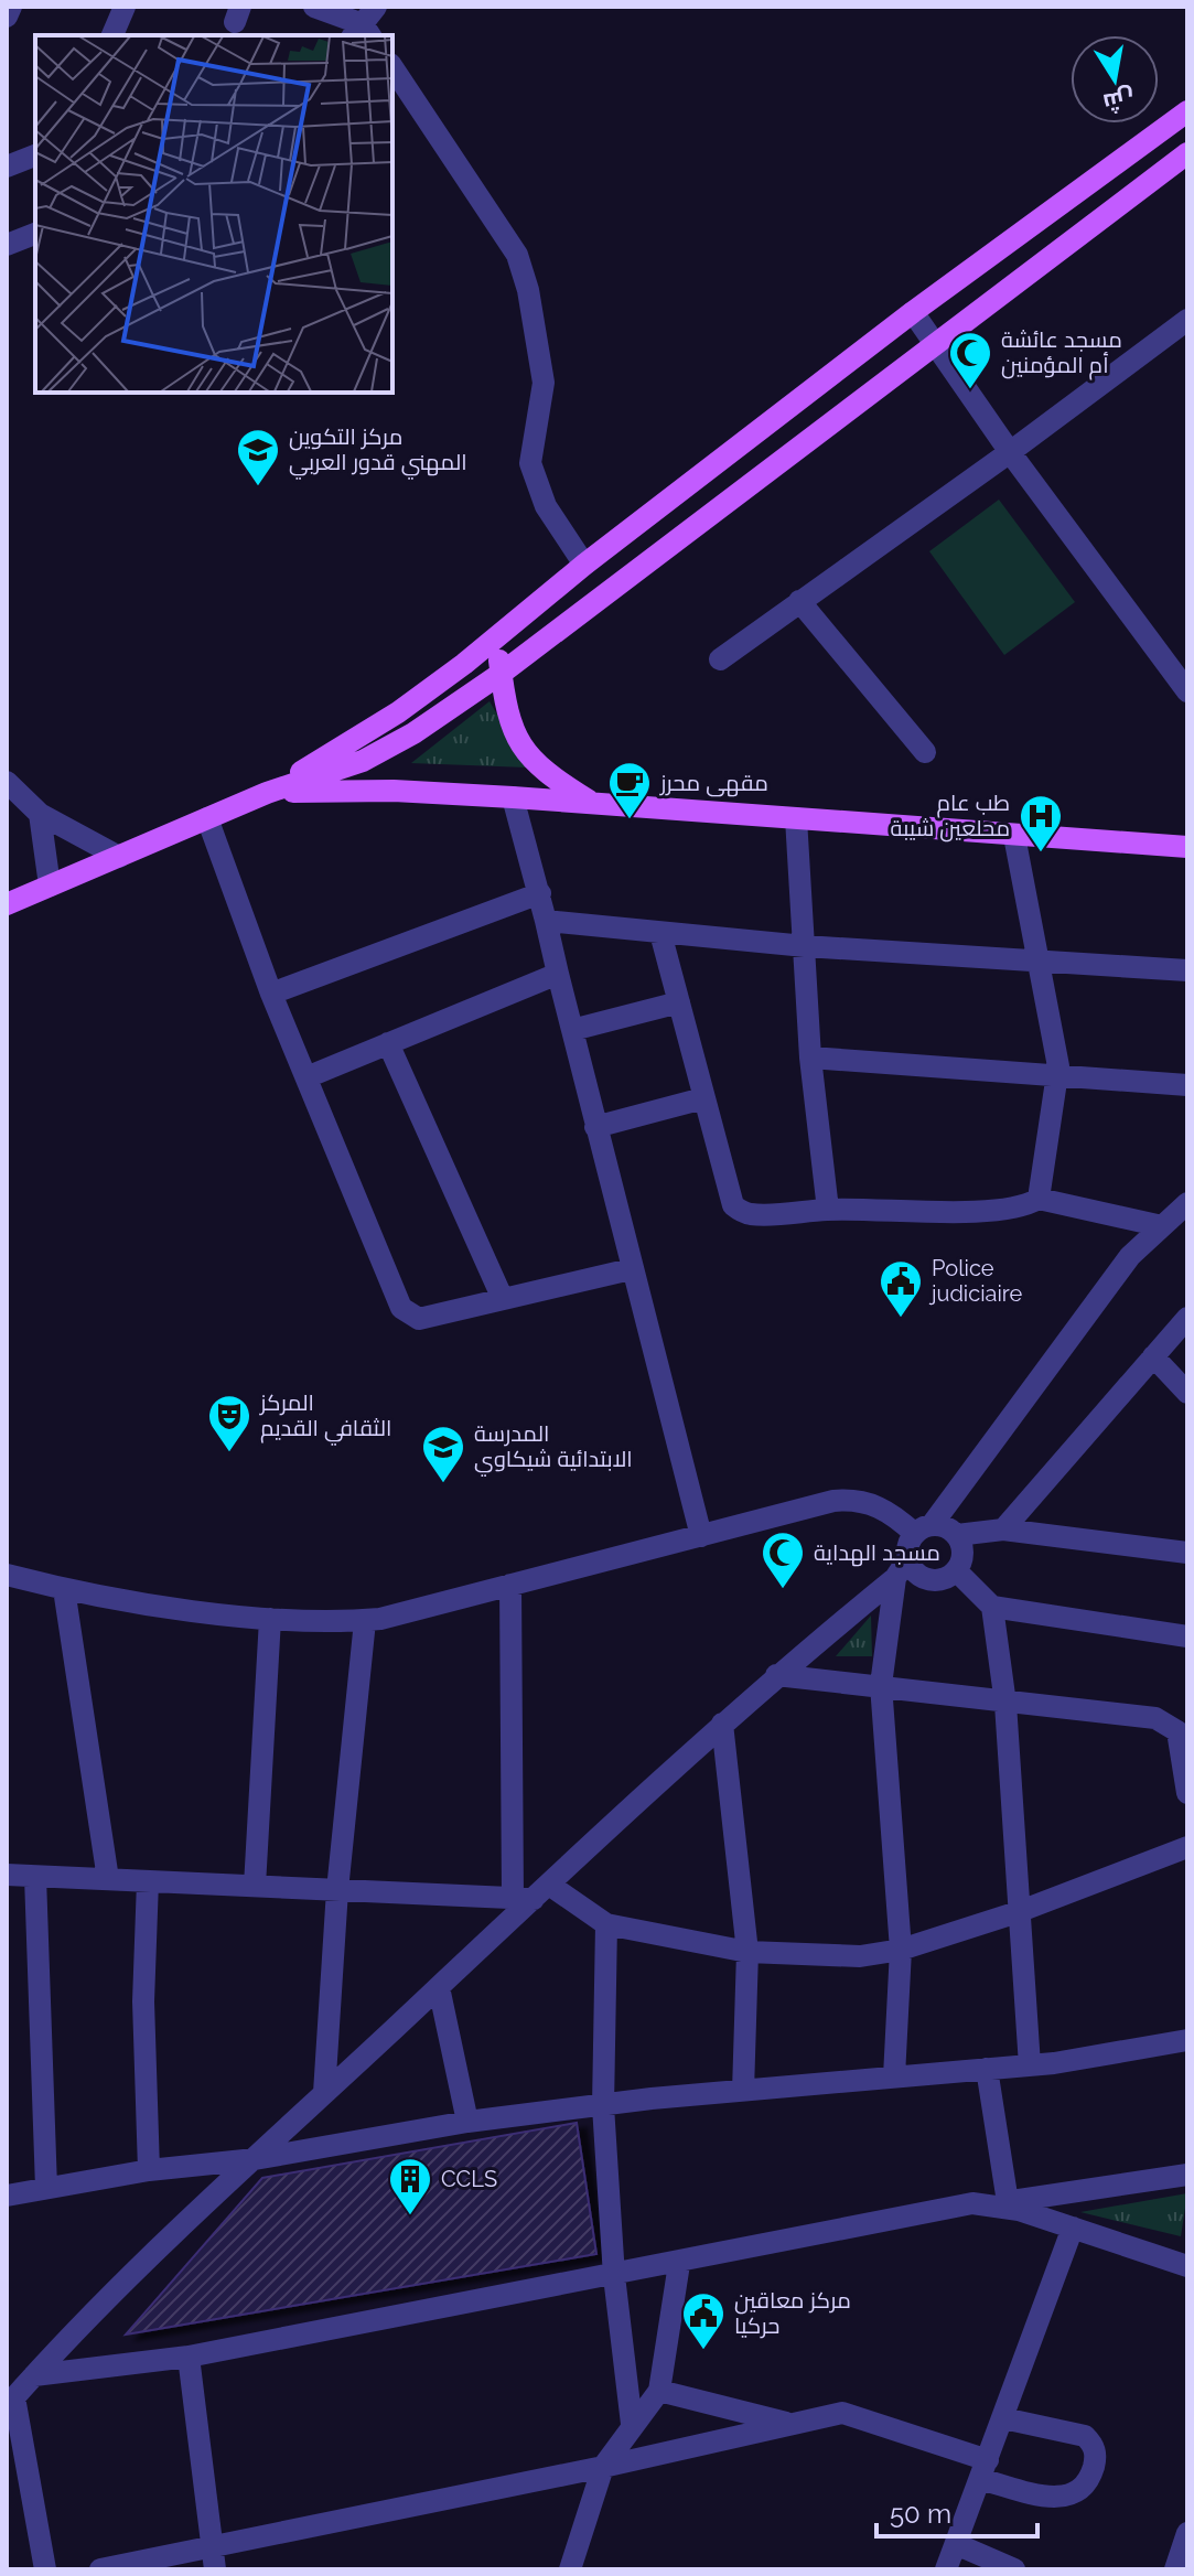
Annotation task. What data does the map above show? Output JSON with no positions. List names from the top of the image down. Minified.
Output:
{"places":{"mosque":["مسجد عائشة أم المؤمنين","مسجد الهداية"],"school or university":["مركز التكوين المهني قدور العربي","المدرسة الابتدائية شيكاوي"],"cafe":["مقهى محرز"],"hospital":["طب عام محلعين شيبة"],"public building":["Police judiciaire","مركز معاقين حركيا"],"theatre":["المركز الثقافي القديم"],"building":["CCLS"]},"scale_bar":"50 m","north":"bottom"}
